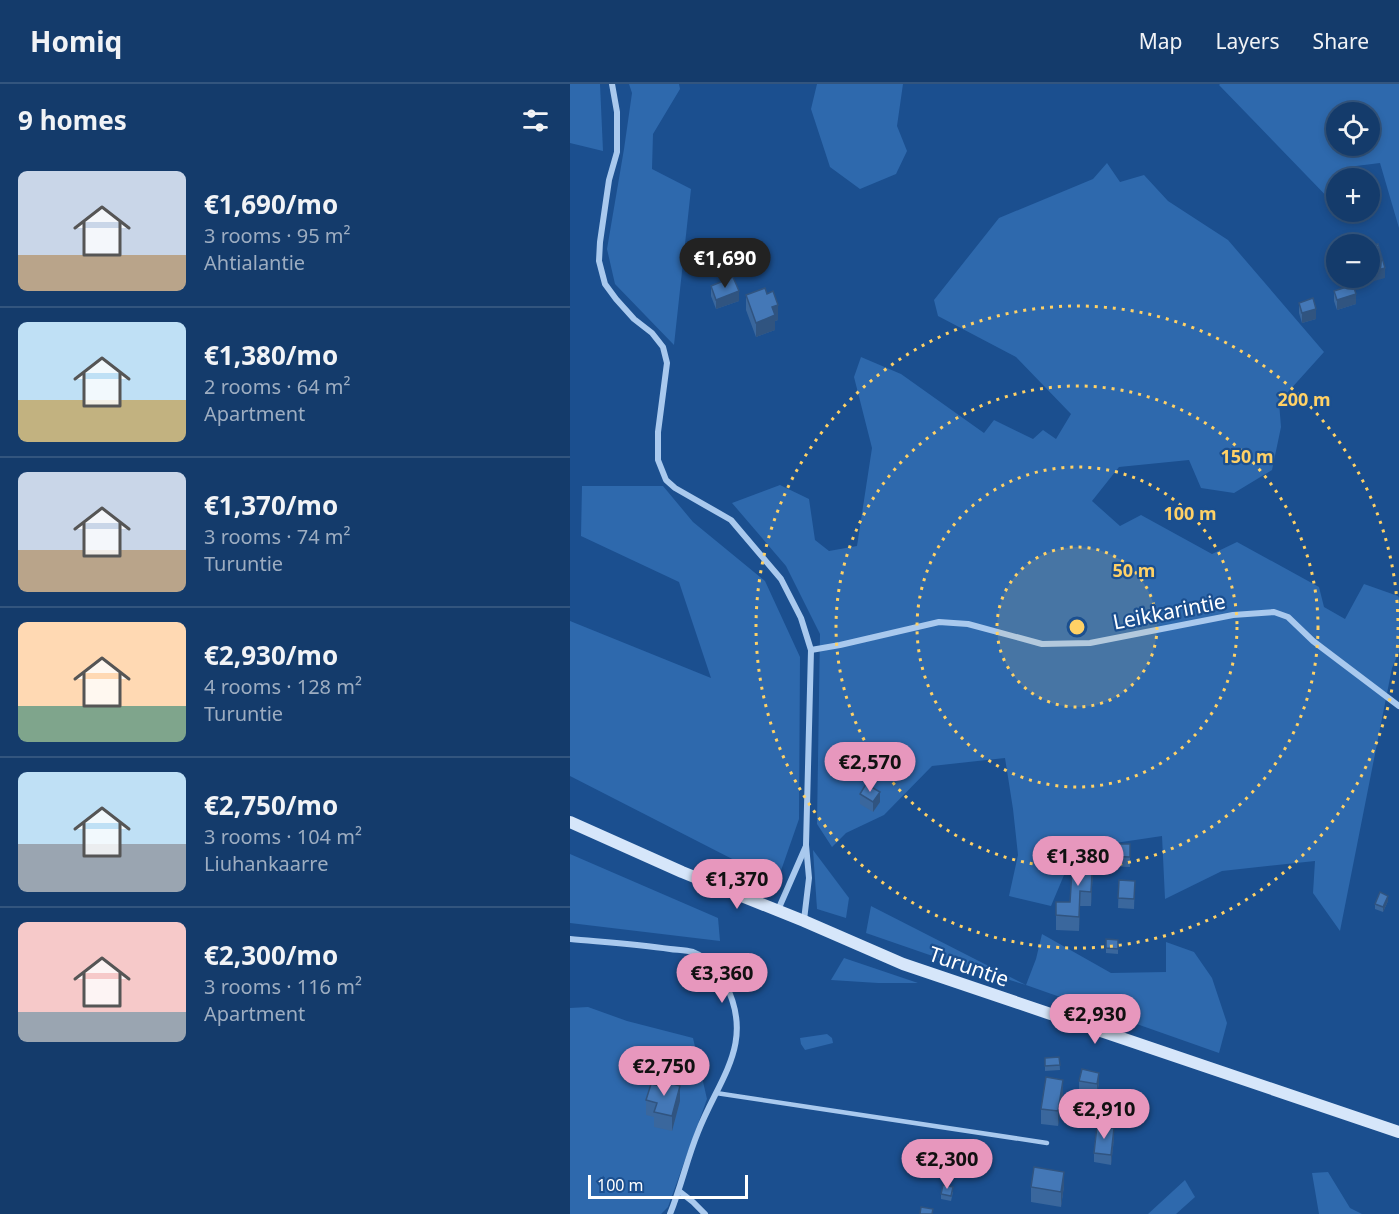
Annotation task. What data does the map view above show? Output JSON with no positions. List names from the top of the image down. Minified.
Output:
{"streets":{"main road":["Turuntie"],"street":["Leikkarintie"]},"scale_bar":"100 m","page":{"header":"Homiq","nav":["Map","Layers","Share"],"heading":"9 homes","map_buttons":["+","−"],"list":[{"name":"€1,690/mo","note":"3 rooms · 95 m² · Ahtialantie"},{"name":"€1,380/mo","note":"2 rooms · 64 m² · Apartment"},{"name":"€1,370/mo","note":"3 rooms · 74 m² · Turuntie"},{"name":"€2,930/mo","note":"4 rooms · 128 m² · Turuntie"},{"name":"€2,750/mo","note":"3 rooms · 104 m² · Liuhankaarre"},{"name":"€2,300/mo","note":"3 rooms · 116 m² · Apartment"}],"price":["€1,690","€2,570","€1,380","€1,370","€3,360","€2,930","€2,750","€2,910","€2,300"],"scale":"100 m"},"rings":["200 m","150 m","100 m","50 m"]}
